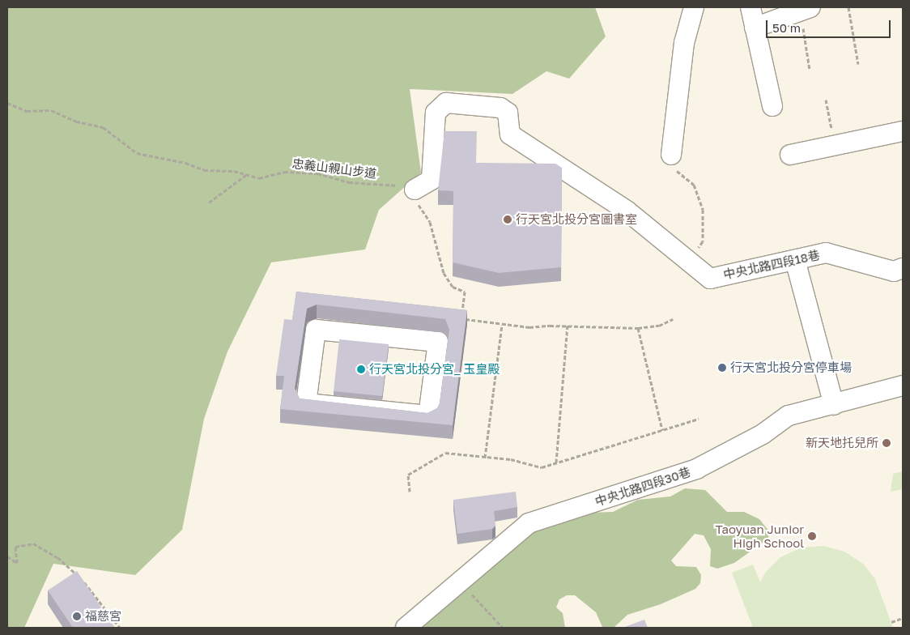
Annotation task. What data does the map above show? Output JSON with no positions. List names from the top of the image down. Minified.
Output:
{"streets":{"street":["中央北路四段18巷","中央北路四段30巷"],"path":["忠義山親山步道"]},"places":["行天宮北投分宮圖書室","行天宮北投分宮停車場","行天宮北投分宮_ 玉皇殿","新天地托兒所","Taoyuan Junior High School","福慈宮"],"scale_bar":"50 m"}
